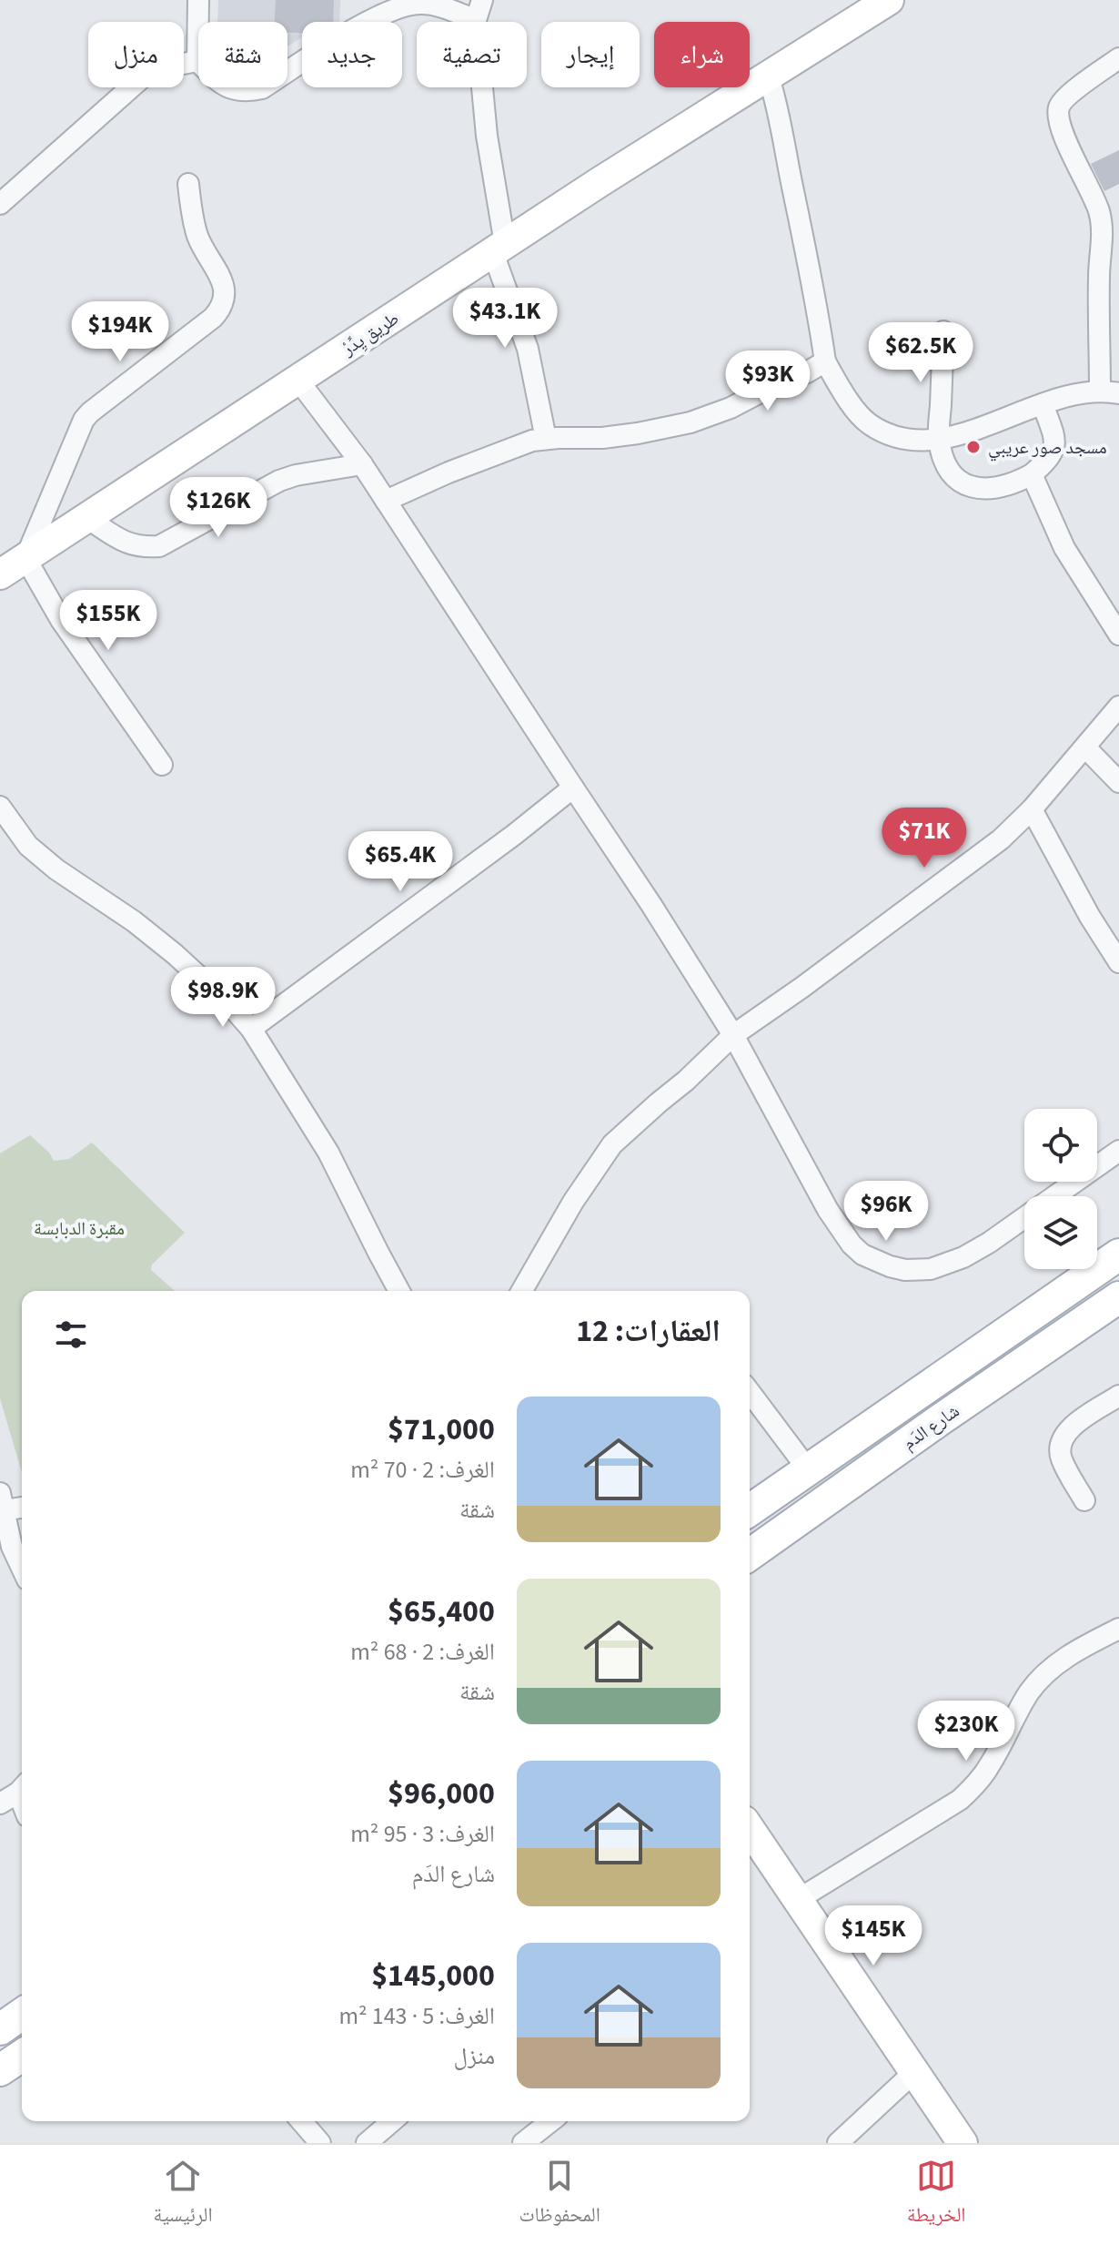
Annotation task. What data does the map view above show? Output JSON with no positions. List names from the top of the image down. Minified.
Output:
{"streets":{"main road":["شارع الدَم"],"street":["طريق يِدِّرْ"]},"parks":["مقبرة الدبابسة"],"places":["مسجد صور عريبي"],"page":{"chip":["شراء","إيجار","تصفية","جديد","شقة","منزل"],"price":["$43.1K","$194K","$62.5K","$93K","$126K","$155K","$71K","$65.4K","$98.9K","$96K","$230K","$145K"],"heading":"العقارات: 12","list":[{"name":"$71,000","note":"الغرف: 2 · 70 m² · شقة"},{"name":"$65,400","note":"الغرف: 2 · 68 m² · شقة"},{"name":"$96,000","note":"الغرف: 3 · 95 m² · شارع الدَم"},{"name":"$145,000","note":"الغرف: 5 · 143 m² · منزل"}],"tabs":["الخريطة","المحفوظات","الرئيسية"]}}
